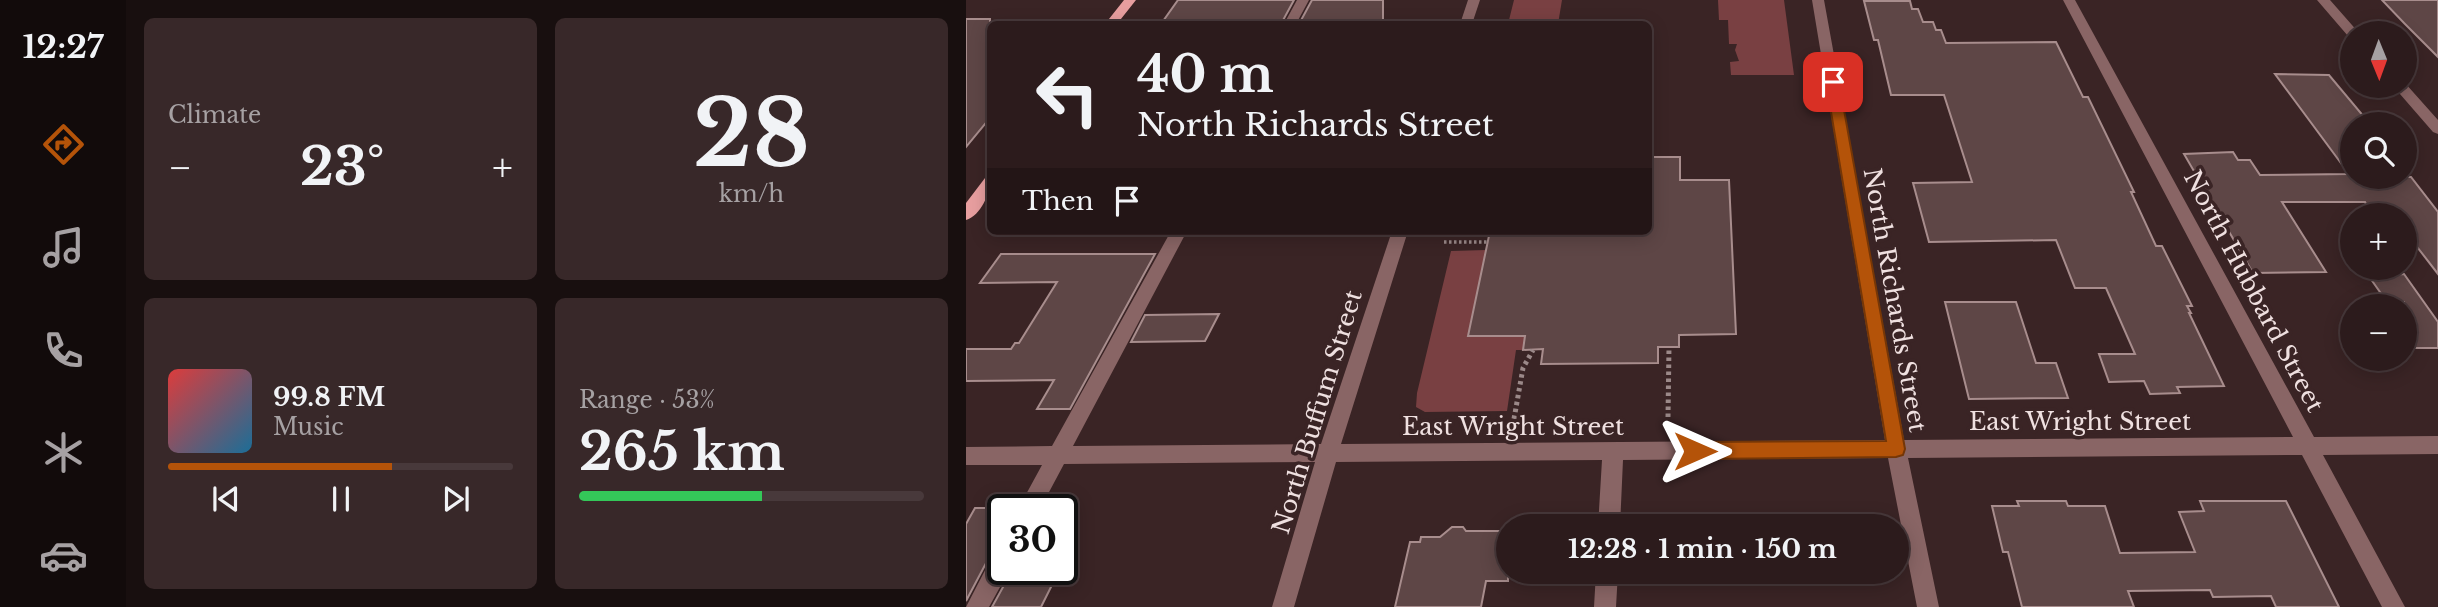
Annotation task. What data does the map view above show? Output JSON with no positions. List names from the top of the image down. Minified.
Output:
{"streets":{"street":["North Hubbard Street","North Richards Street","North Buffum Street","East Wright Street"]},"crossings":[["North Hubbard Street","East Wright Street"],["North Richards Street","East Wright Street"],["North Buffum Street","East Wright Street"]],"north":"bottom","page":{"tabs":"12:27","tile":["Climate",["28","km/h"],["Range · 53%","265 km"]],"map_buttons":["+","−"],"turn":["40 m","North Richards Street"],"heat":["−","23°","+"],"then":"Then","song":["99.8 FM","Music"],"limit":"30","trip":"12:28 · 1 min · 150 m"}}
